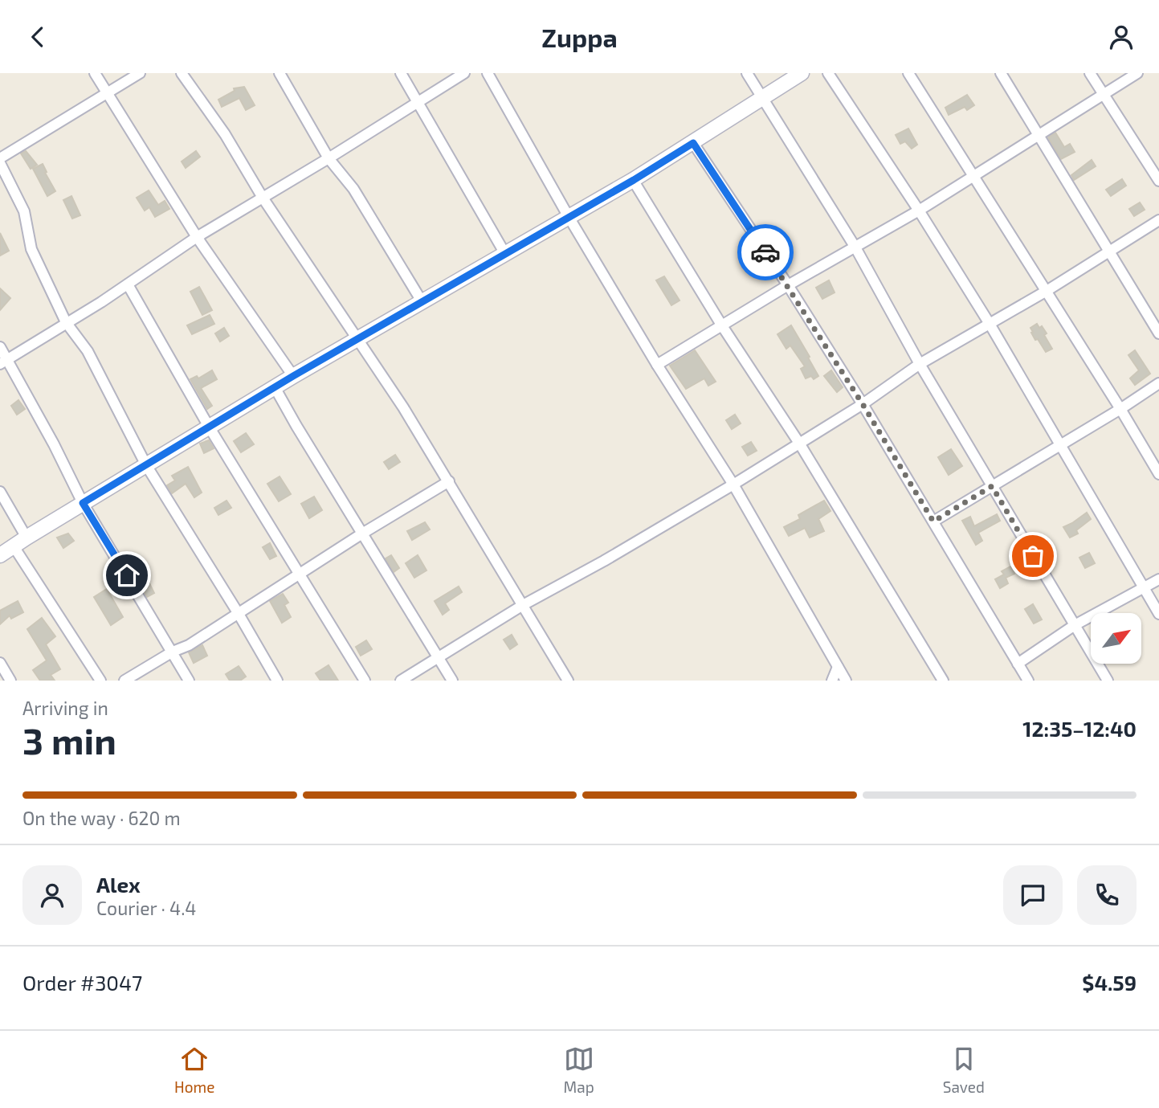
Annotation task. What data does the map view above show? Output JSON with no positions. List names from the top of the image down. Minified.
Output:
{"north":"top right","page":{"header":"Zuppa","heading":["3 min","Arriving in","12:35–12:40"],"panel":["Alex","Courier · 4.4","Order #3047","$4.59"],"bar":"On the way · 620 m","tabs":["Home","Map","Saved"]}}
